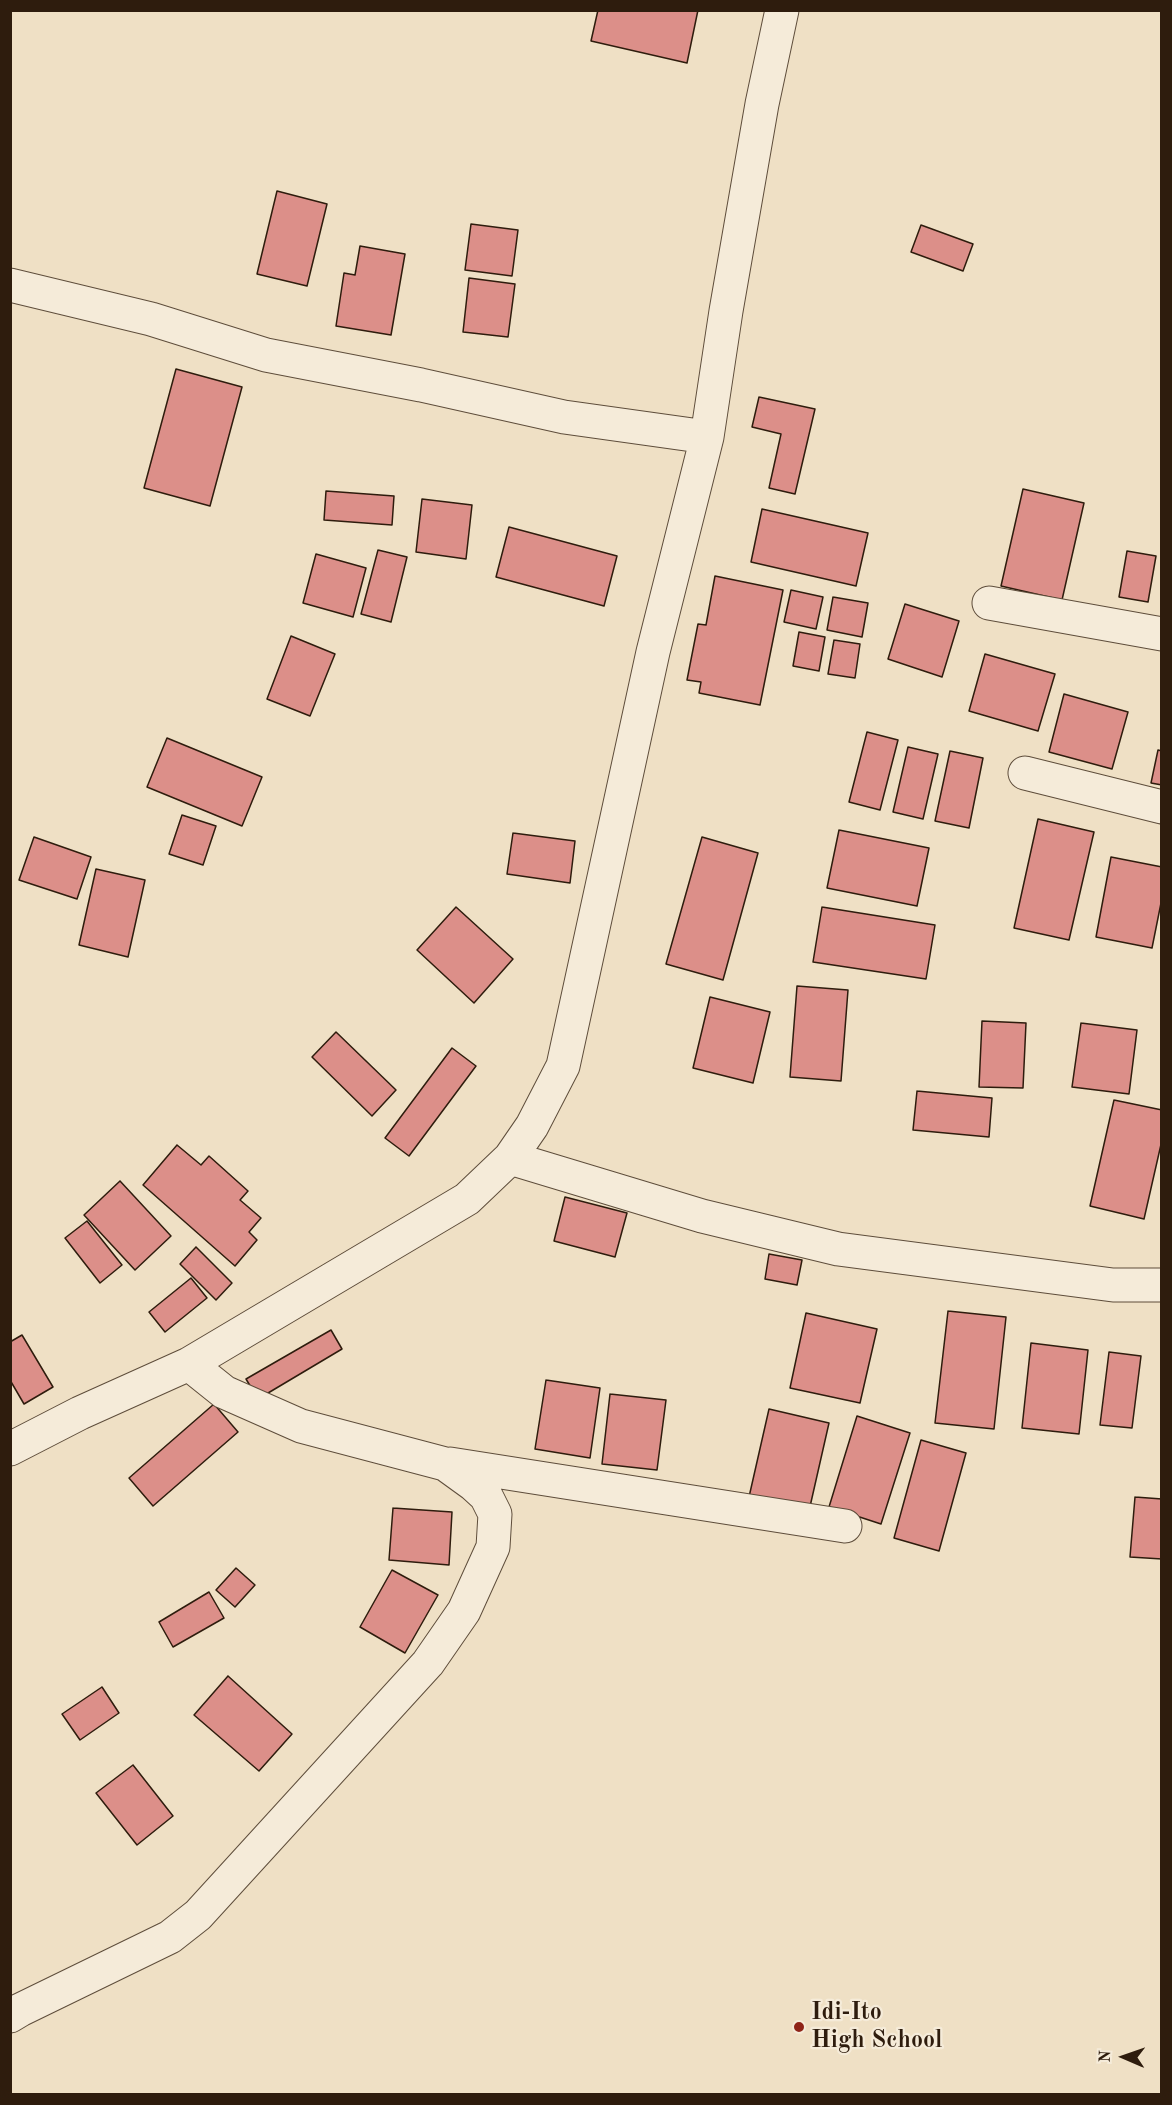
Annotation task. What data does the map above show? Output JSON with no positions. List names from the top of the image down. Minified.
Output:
{"places":["Idi-Ito High School"],"north":"left"}
